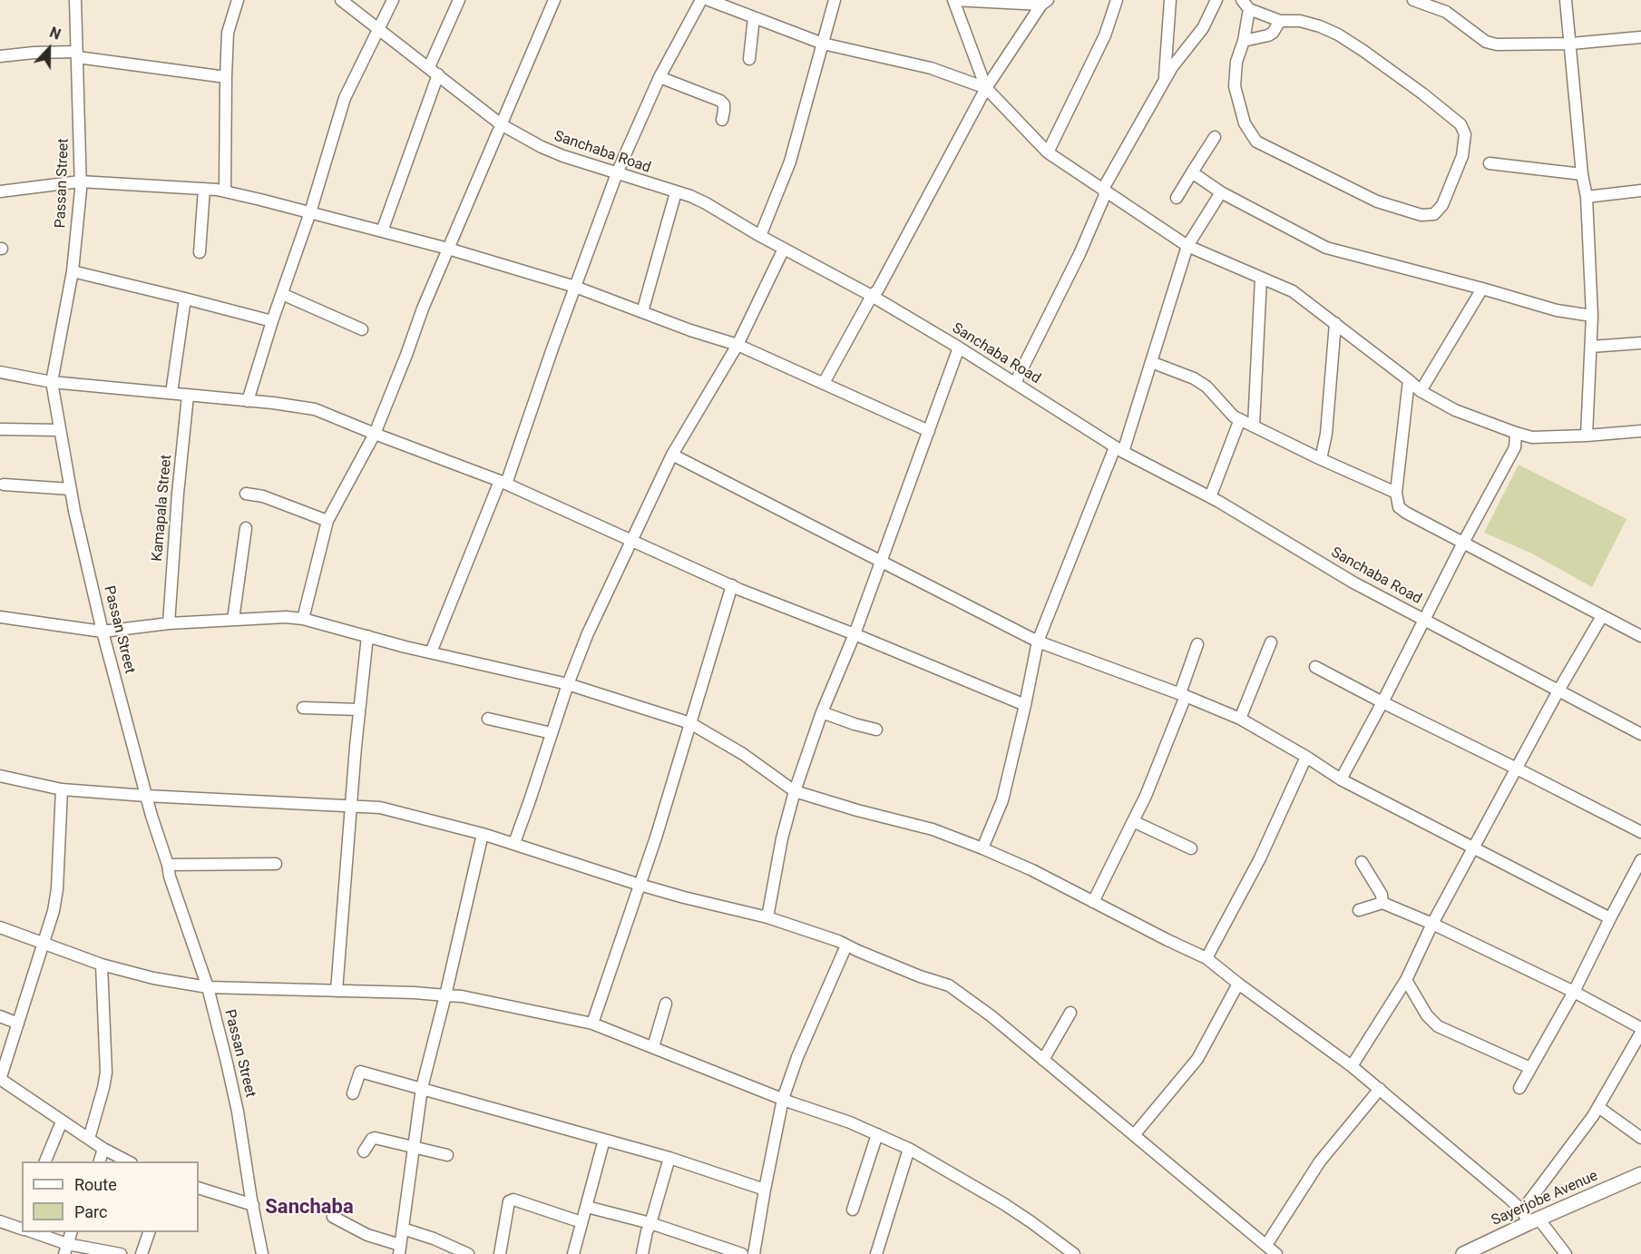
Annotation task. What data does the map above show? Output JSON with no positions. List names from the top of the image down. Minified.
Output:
{"streets":{"main road":["Sayerjobe Avenue"],"street":["Sanchaba Road","Passan Street","Kamapala Street"]},"districts":["Sanchaba"],"legend":["Route","Parc"],"north":"top"}
